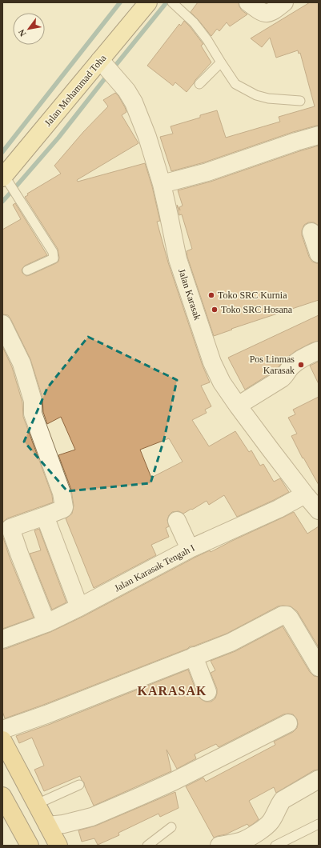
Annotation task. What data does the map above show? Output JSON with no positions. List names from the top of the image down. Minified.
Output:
{"streets":{"main road":["Jalan Mohammad Toha"],"street":["Jalan Karasak","Jalan Karasak Tengah I"]},"crossings":[["Jalan Mohammad Toha","Jalan Karasak"],["Jalan Karasak","Jalan Karasak Tengah I"]],"districts":["KARASAK"],"places":["Toko SRC Kurnia","Toko SRC Hosana","Pos Linmas Karasak"],"north":"bottom left"}
